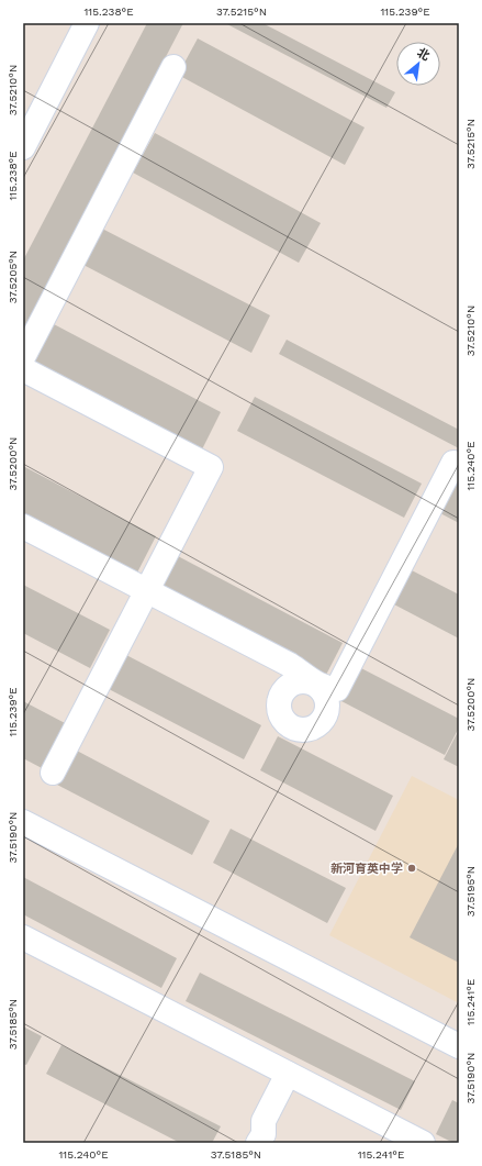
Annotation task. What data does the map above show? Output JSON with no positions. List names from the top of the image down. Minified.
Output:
{"places":["新河育英中学"],"north":"top right","coordinates":["115.238°E","37.5215°N","115.239°E","37.5210°N","37.5205°N","37.5200°N","115.240°E","37.5190°N","37.5195°N","115.241°E","37.5185°N"]}
